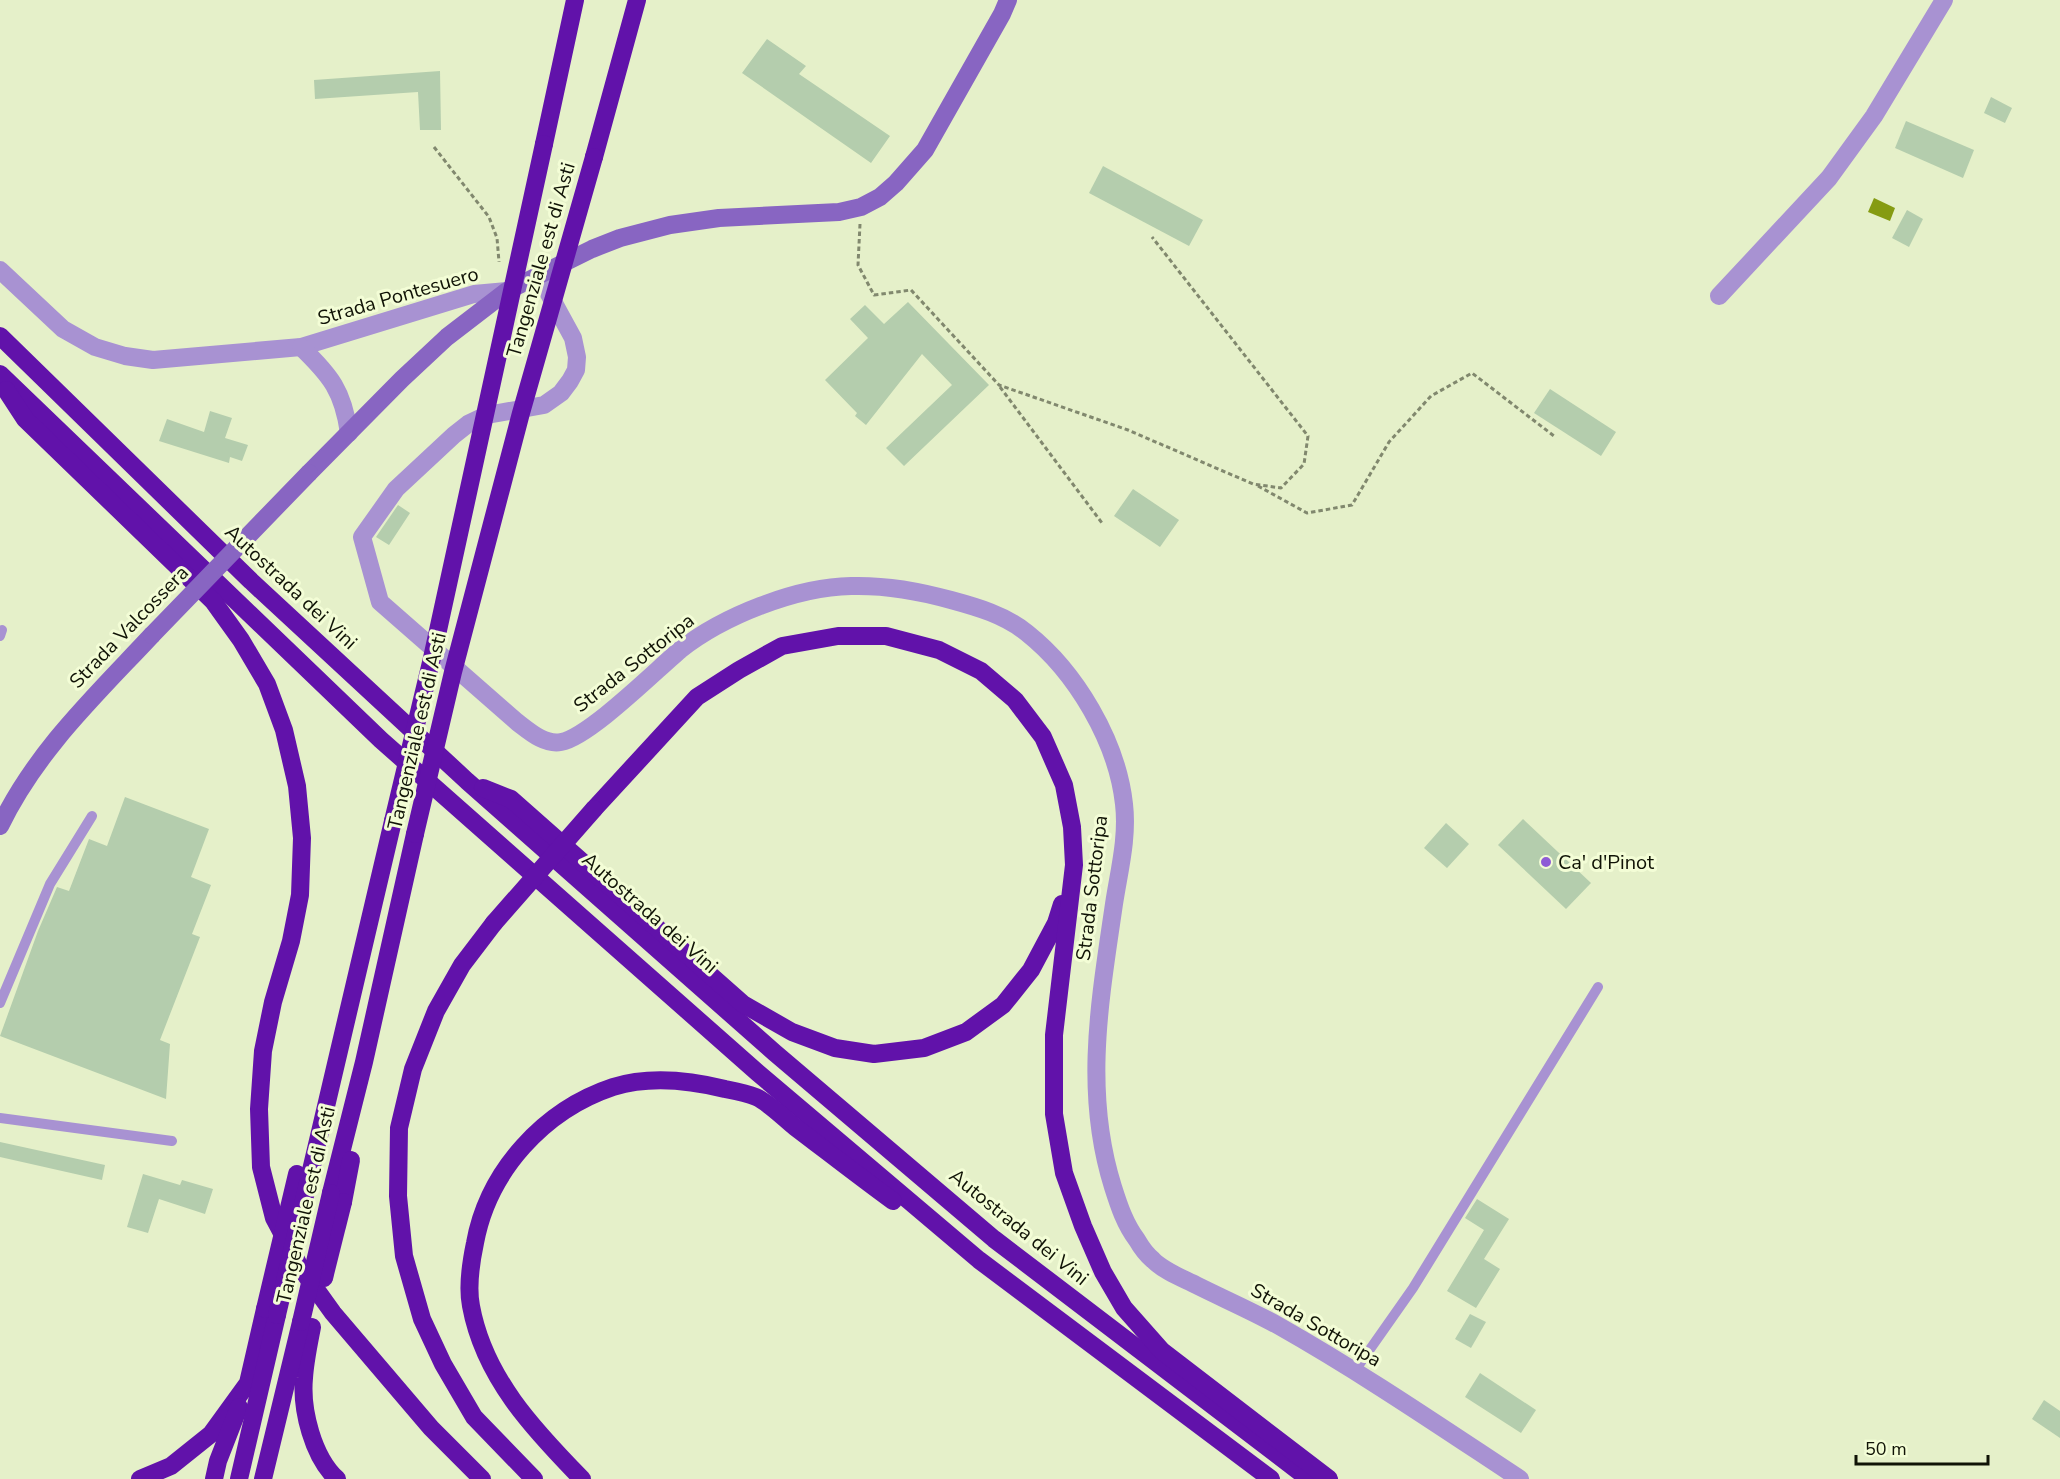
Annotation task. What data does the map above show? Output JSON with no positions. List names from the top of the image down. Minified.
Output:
{"streets":{"highway":["Tangenziale est di Asti","Autostrada dei Vini"],"street":["Strada Pontesuero","Strada Valcossera","Strada Sottoripa"]},"crossings":[["Strada Pontesuero","Strada Valcossera"],["Strada Valcossera","Strada Sottoripa"]],"places":["Ca' d'Pinot"],"scale_bar":"50 m"}
